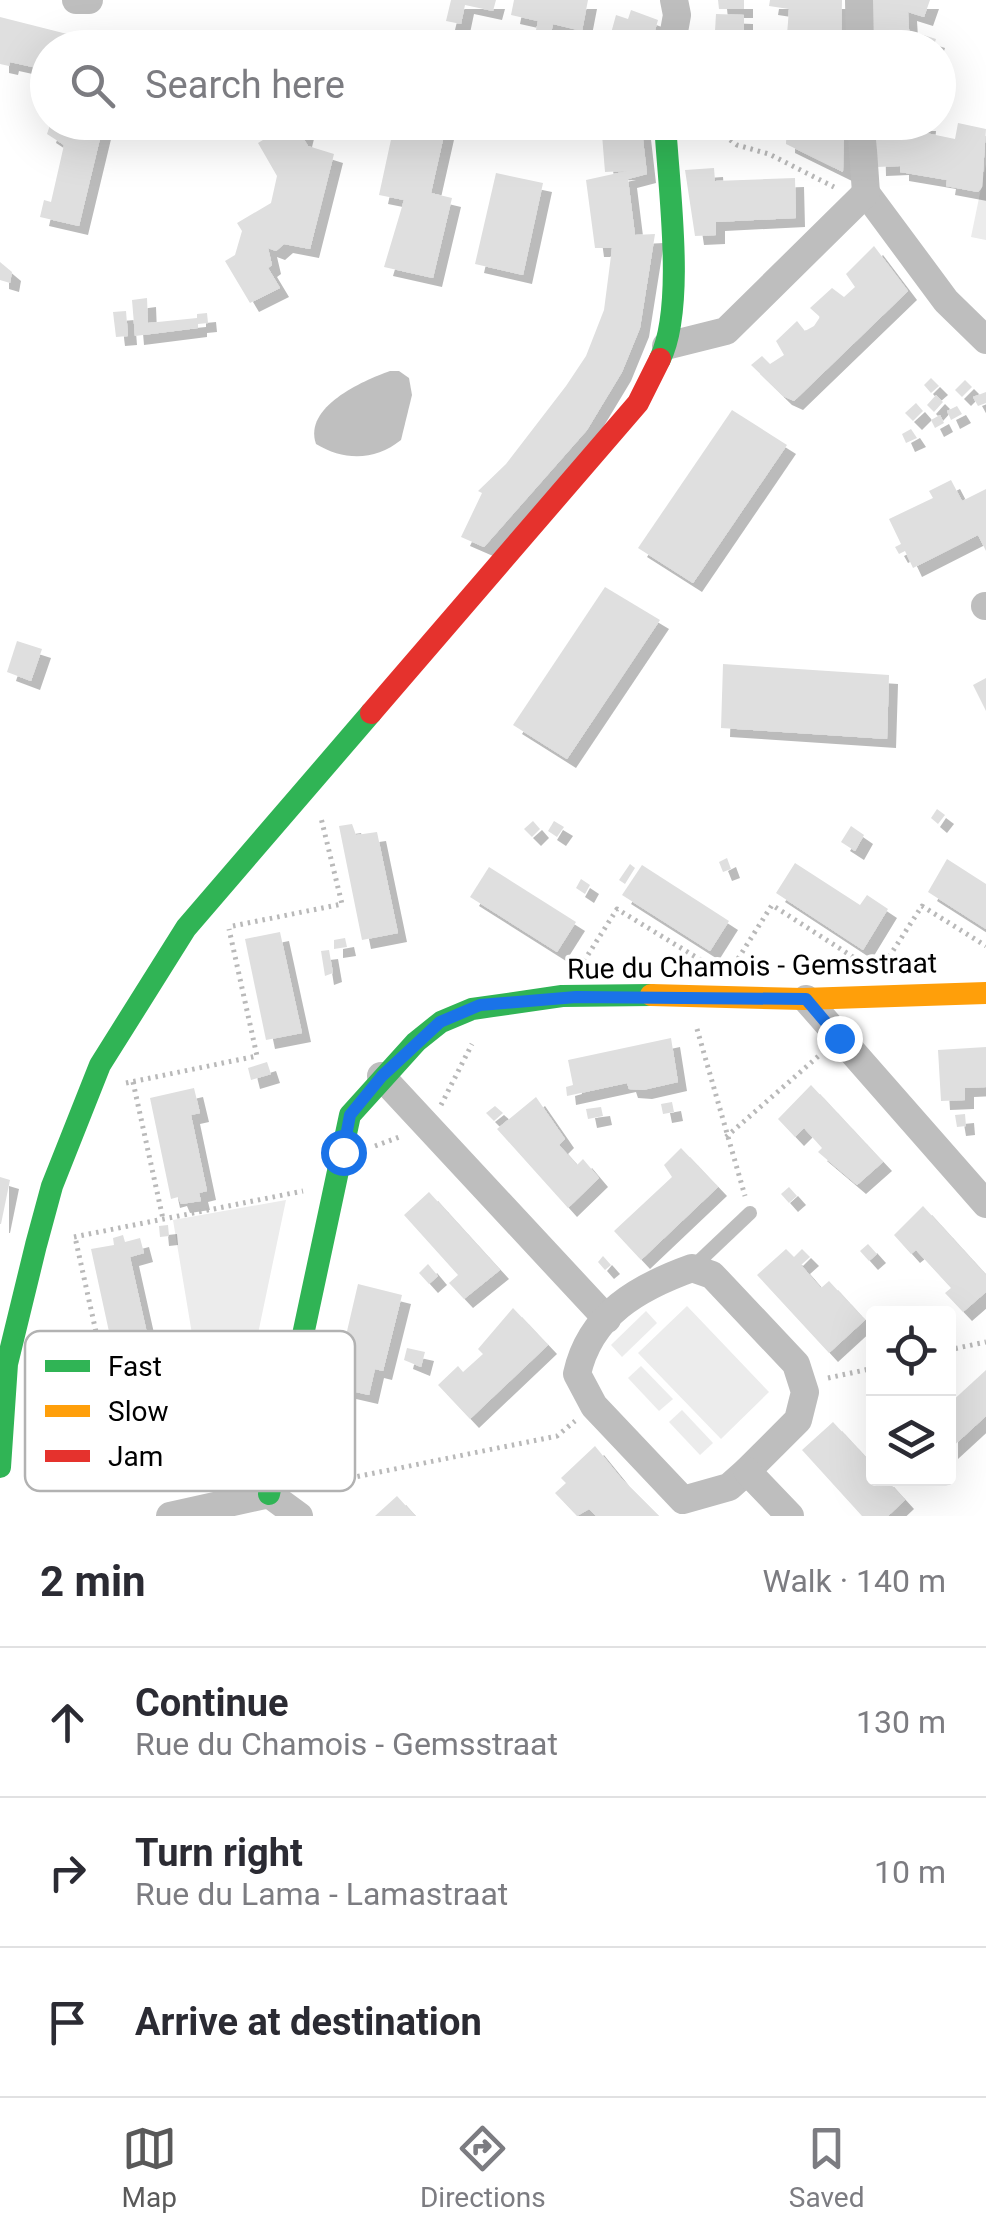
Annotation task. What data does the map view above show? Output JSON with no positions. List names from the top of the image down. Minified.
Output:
{"streets":{"street":["Rue du Chamois - Gemsstraat"]},"legend":["Fast","Slow","Jam"],"page":{"search":"Search here","heading":["2 min","Walk · 140 m"],"list":[["Continue","Rue du Chamois - Gemsstraat","130 m"],["Turn right","Rue du Lama - Lamastraat","10 m"],"Arrive at destination"],"nav":["Map","Directions","Saved"]}}
